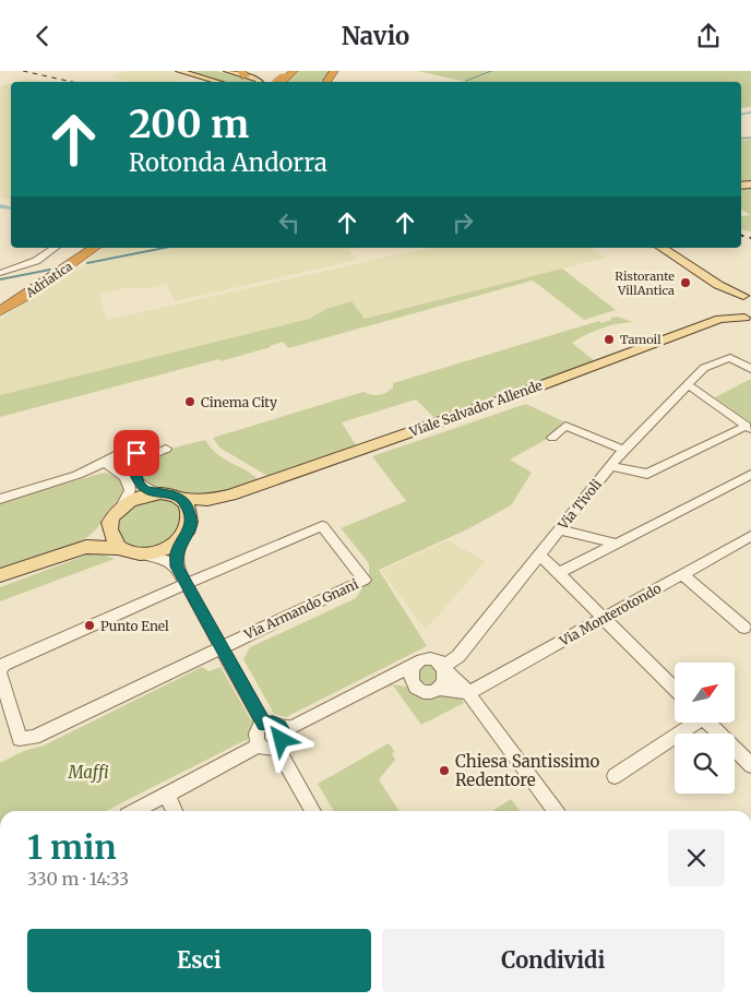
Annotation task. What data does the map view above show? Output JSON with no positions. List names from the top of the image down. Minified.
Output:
{"streets":{"highway":["Adriatica"],"main road":["Viale Salvador Allende"],"street":["Via Tivoli","Via Armando Gnani","Via Monterotondo"]},"parks":["Maffi"],"places":["Ristorante VillAntica","Tamoil","Cinema City","Punto Enel","Chiesa Santissimo Redentore"],"north":"top right","page":{"header":"Navio","turn":["200 m","Rotonda Andorra"],"heading":["1 min","330 m · 14:33"],"buttons":["Esci","Condividi"]}}
